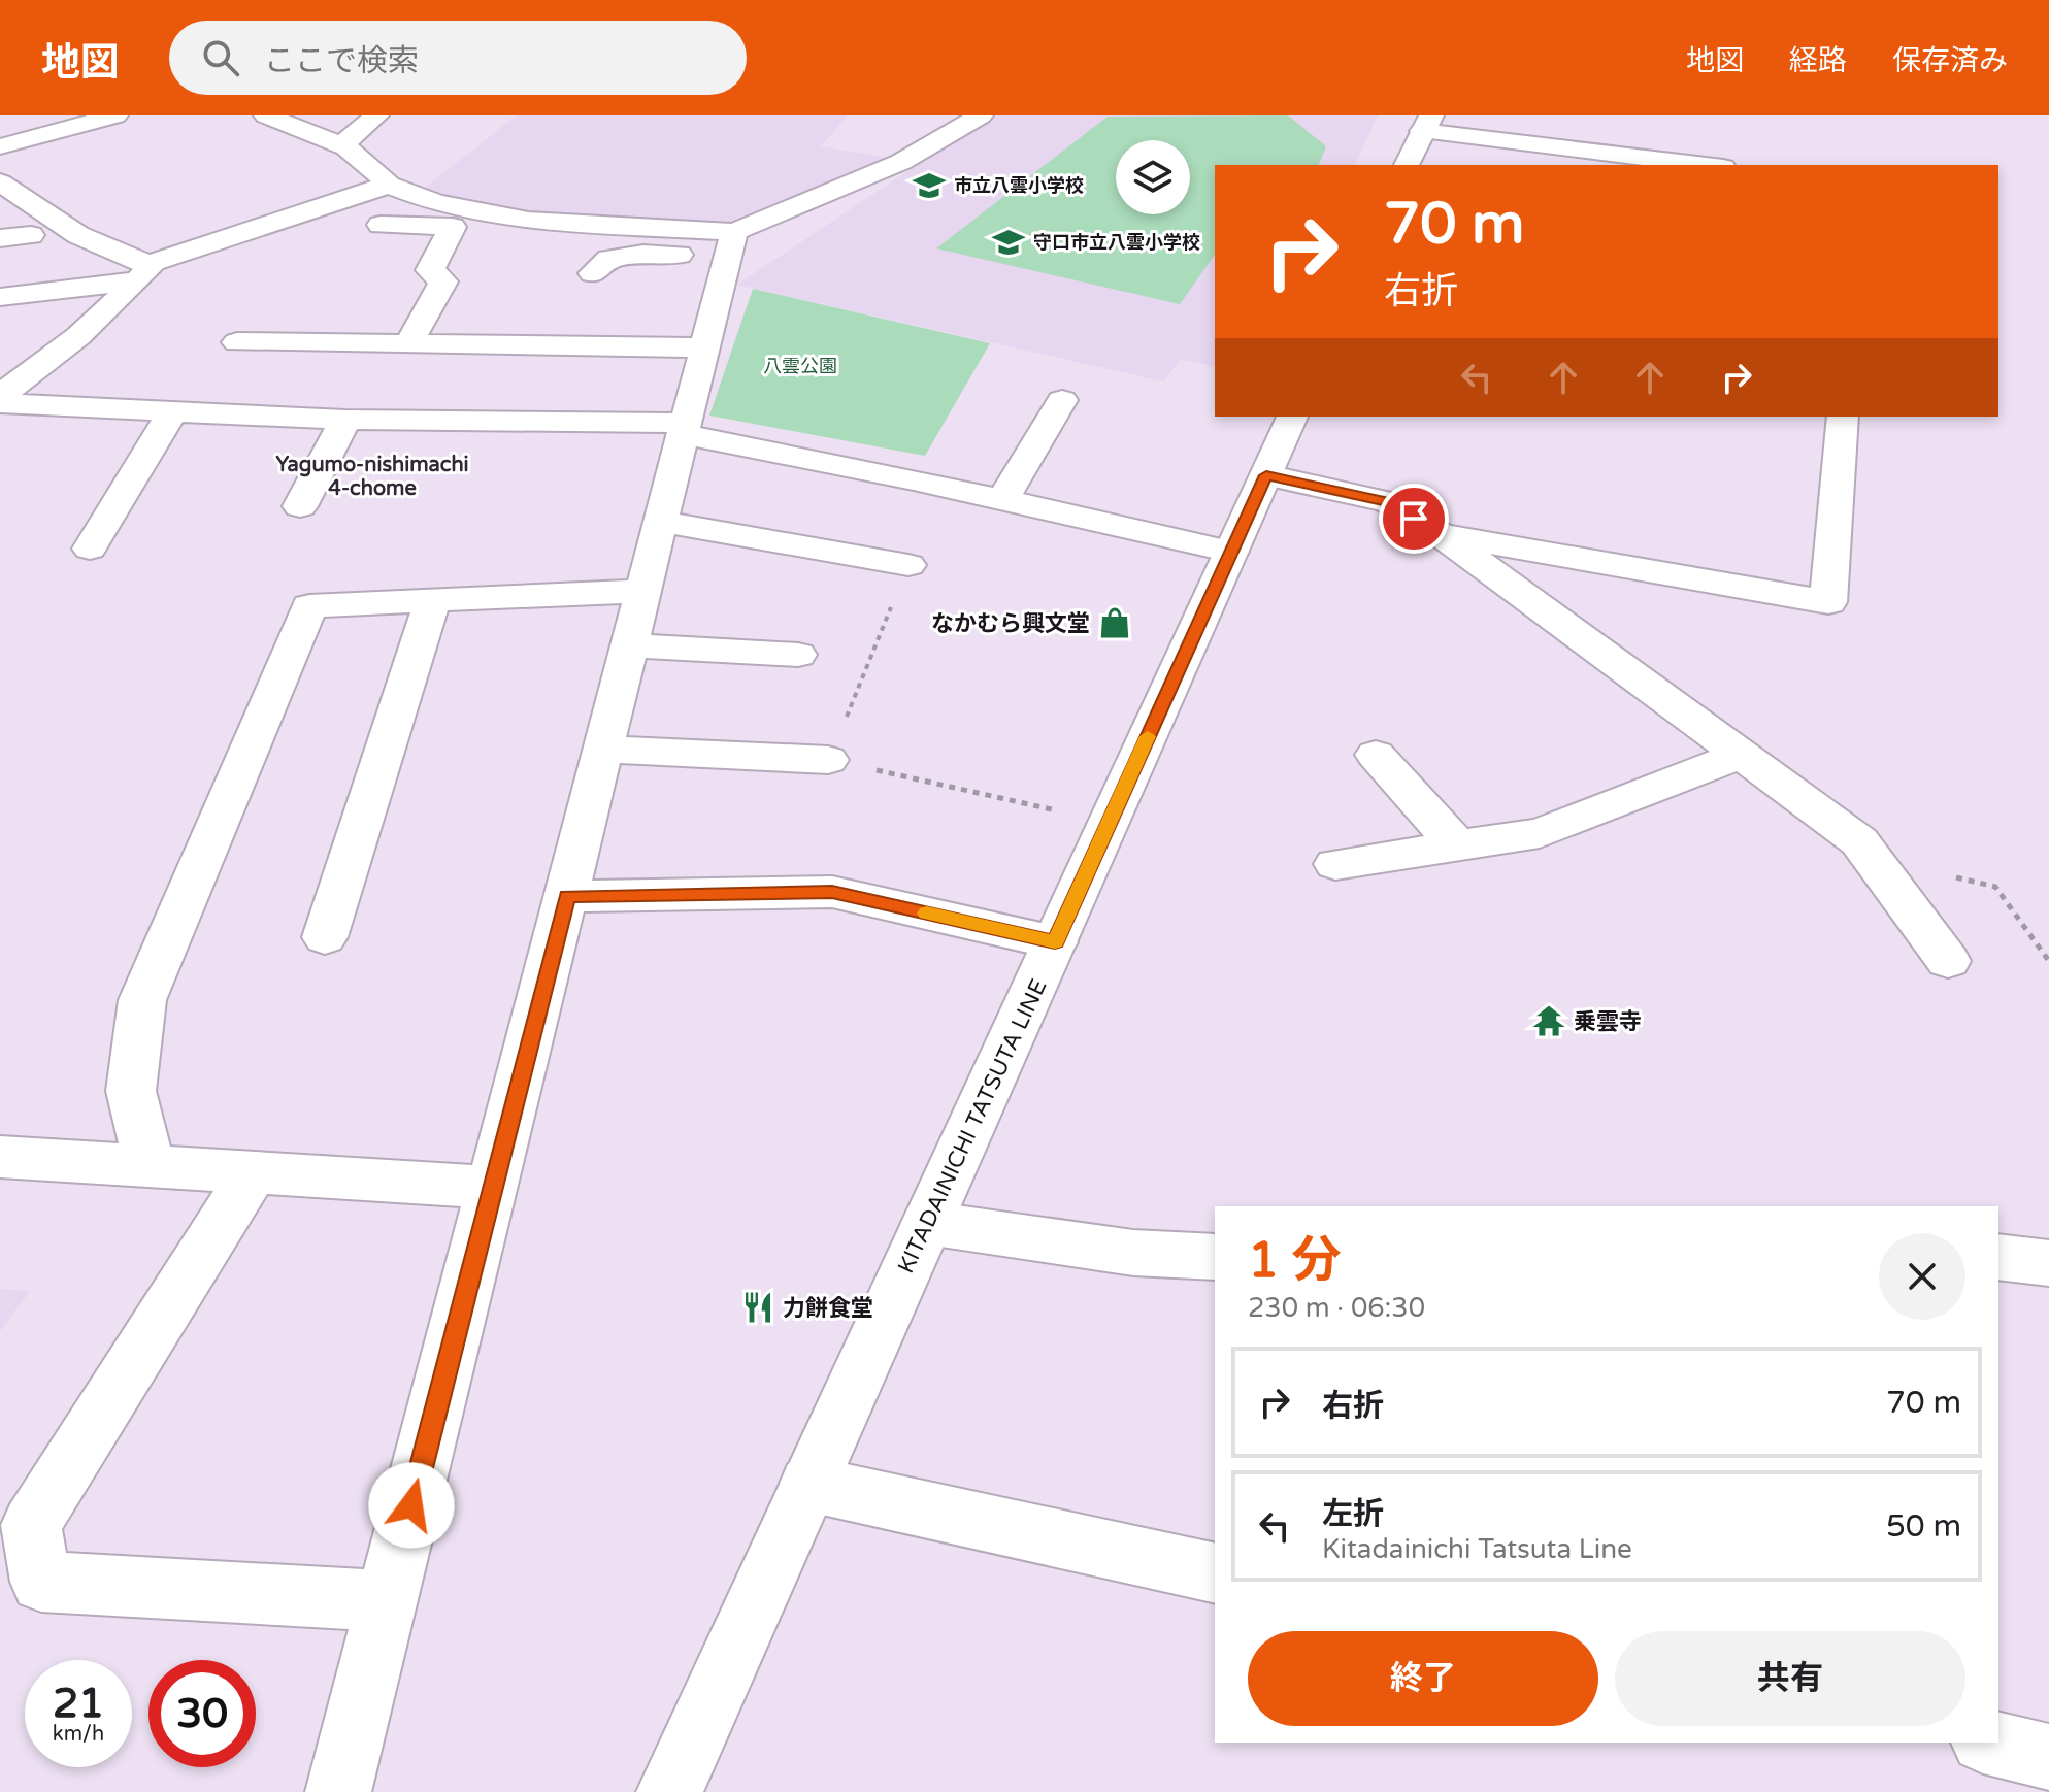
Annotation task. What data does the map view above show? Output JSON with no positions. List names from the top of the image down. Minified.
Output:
{"streets":{"street":["KITADAINICHI TATSUTA LINE"]},"districts":["Yagumo-nishimachi 4-chome"],"parks":["八雲公園"],"places":{"school or university":["市立八雲小学校","守口市立八雲小学校"],"shop":["なかむら興文堂"],"temple":["乗雲寺"],"restaurant":["力餅食堂"]},"page":{"header":"地図","search":"ここで検索","nav":["地図","経路","保存済み"],"turn":["70 m","右折"],"heading":["1 分","230 m · 06:30"],"list":[{"name":"右折","value":"70 m"},{"name":"左折","note":"Kitadainichi Tatsuta Line","value":"50 m"}],"buttons":["終了","共有"],"speed":"21 km/h","limit":"30"}}
